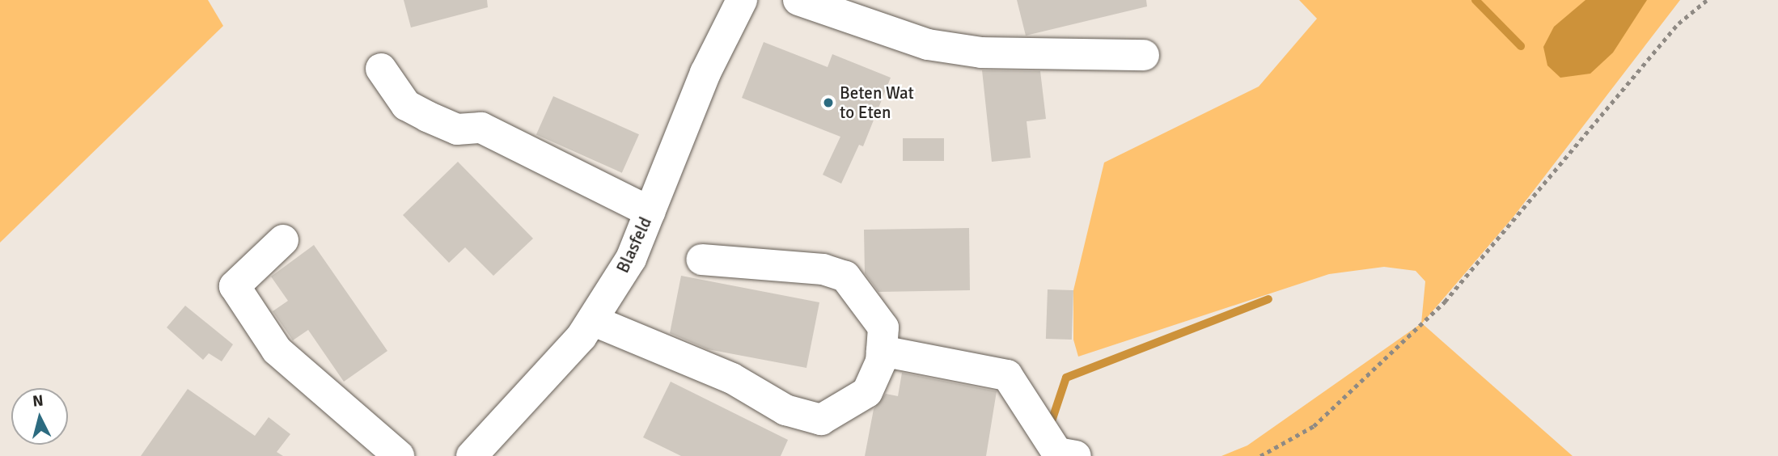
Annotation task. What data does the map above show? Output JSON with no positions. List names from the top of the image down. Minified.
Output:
{"streets":{"street":["Blasfeld"]},"places":["Beten Wat to Eten"],"north":"top"}
